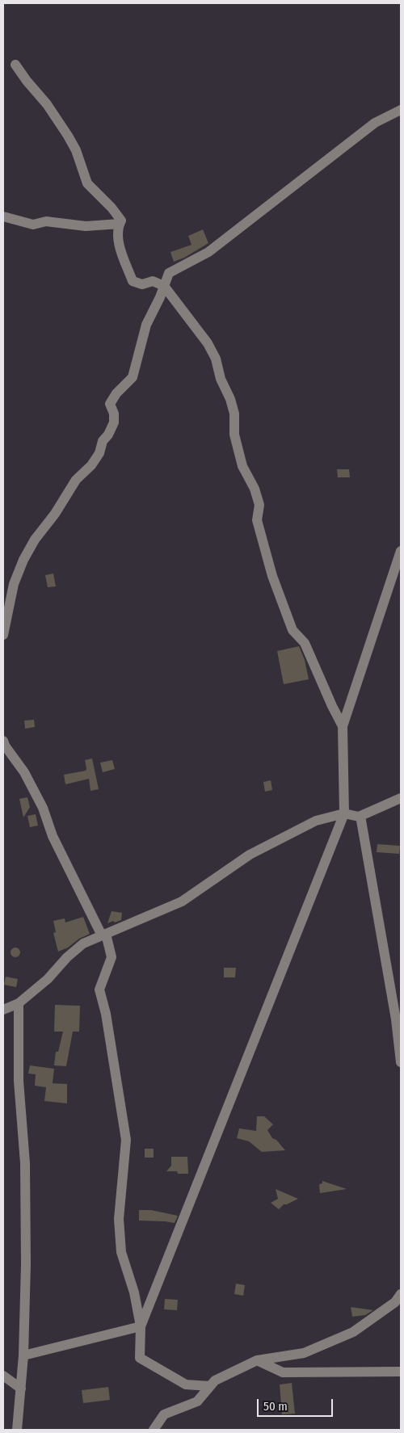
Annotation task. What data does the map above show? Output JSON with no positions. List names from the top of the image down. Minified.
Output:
{"scale_bar":"50 m"}
